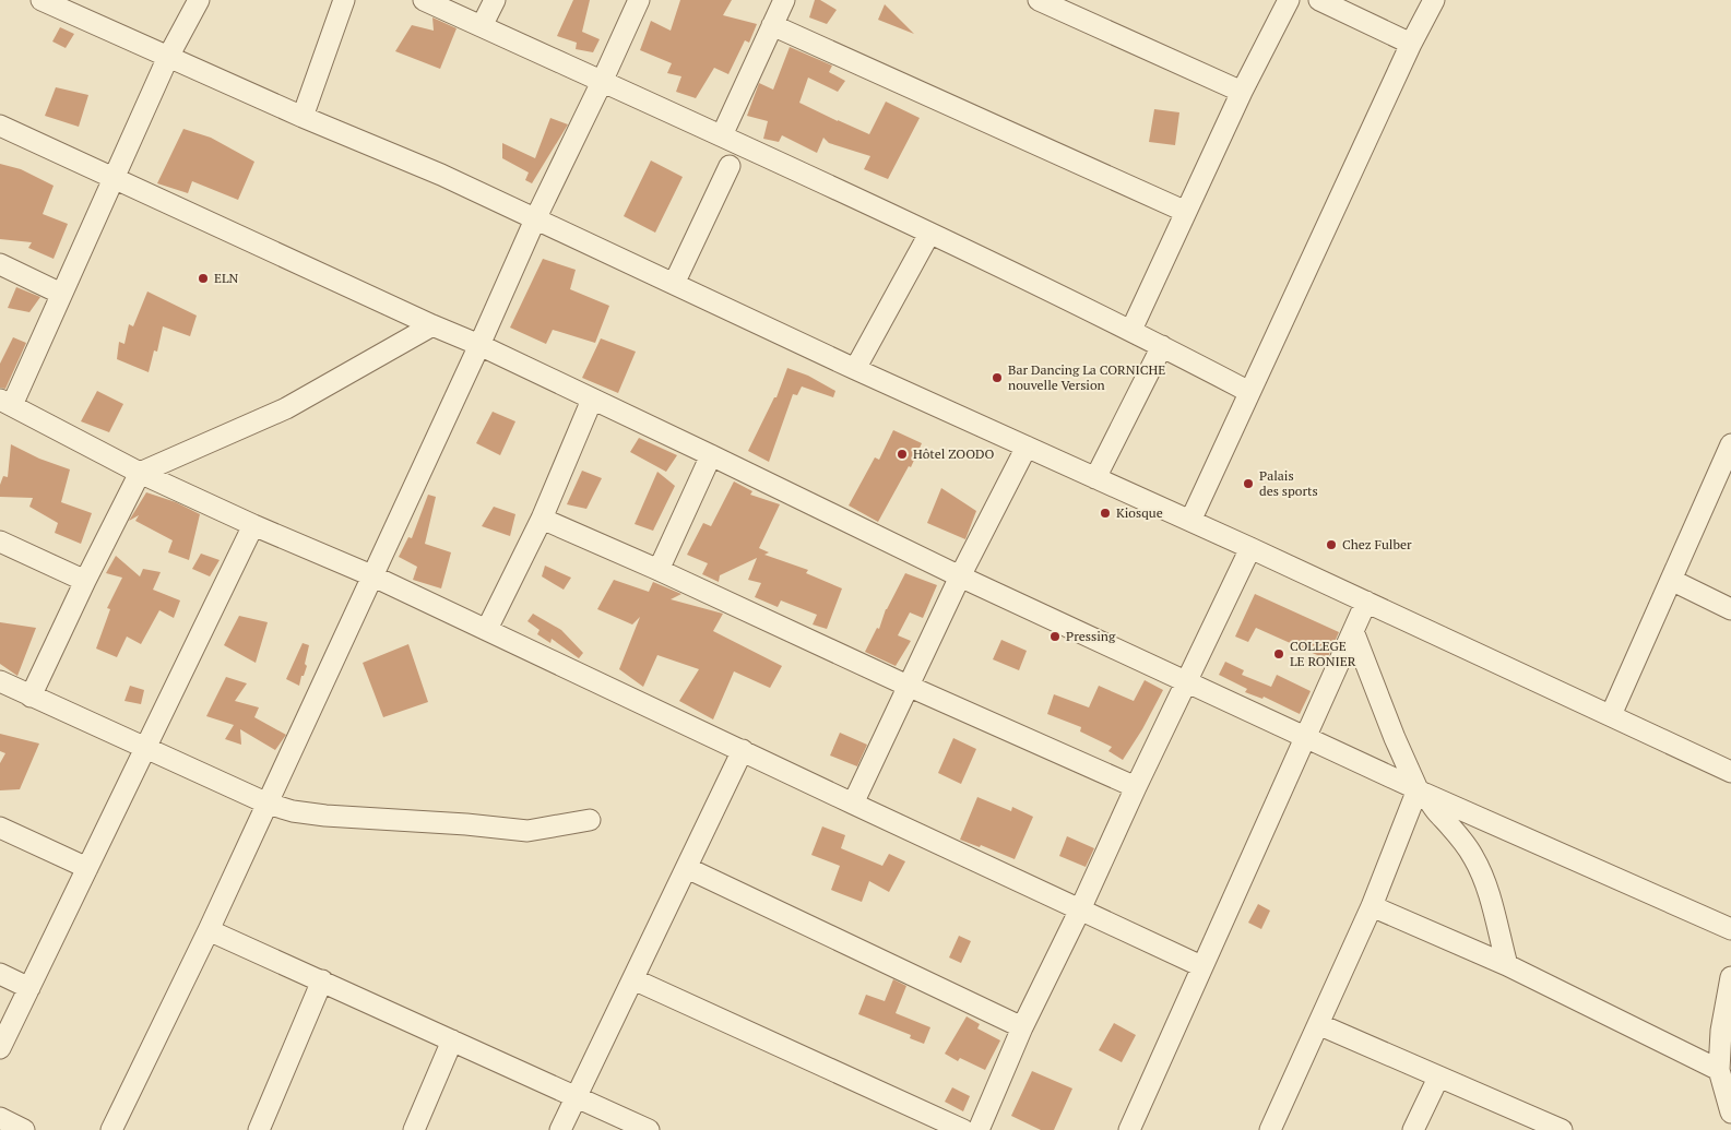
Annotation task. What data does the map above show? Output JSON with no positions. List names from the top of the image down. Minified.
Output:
{"places":["ELN","Bar Dancing La CORNICHE nouvelle Version","Hôtel ZOODO","Palais des sports","Kiosque","Chez Fulber","Pressing","COLLEGE LE RONIER"]}
